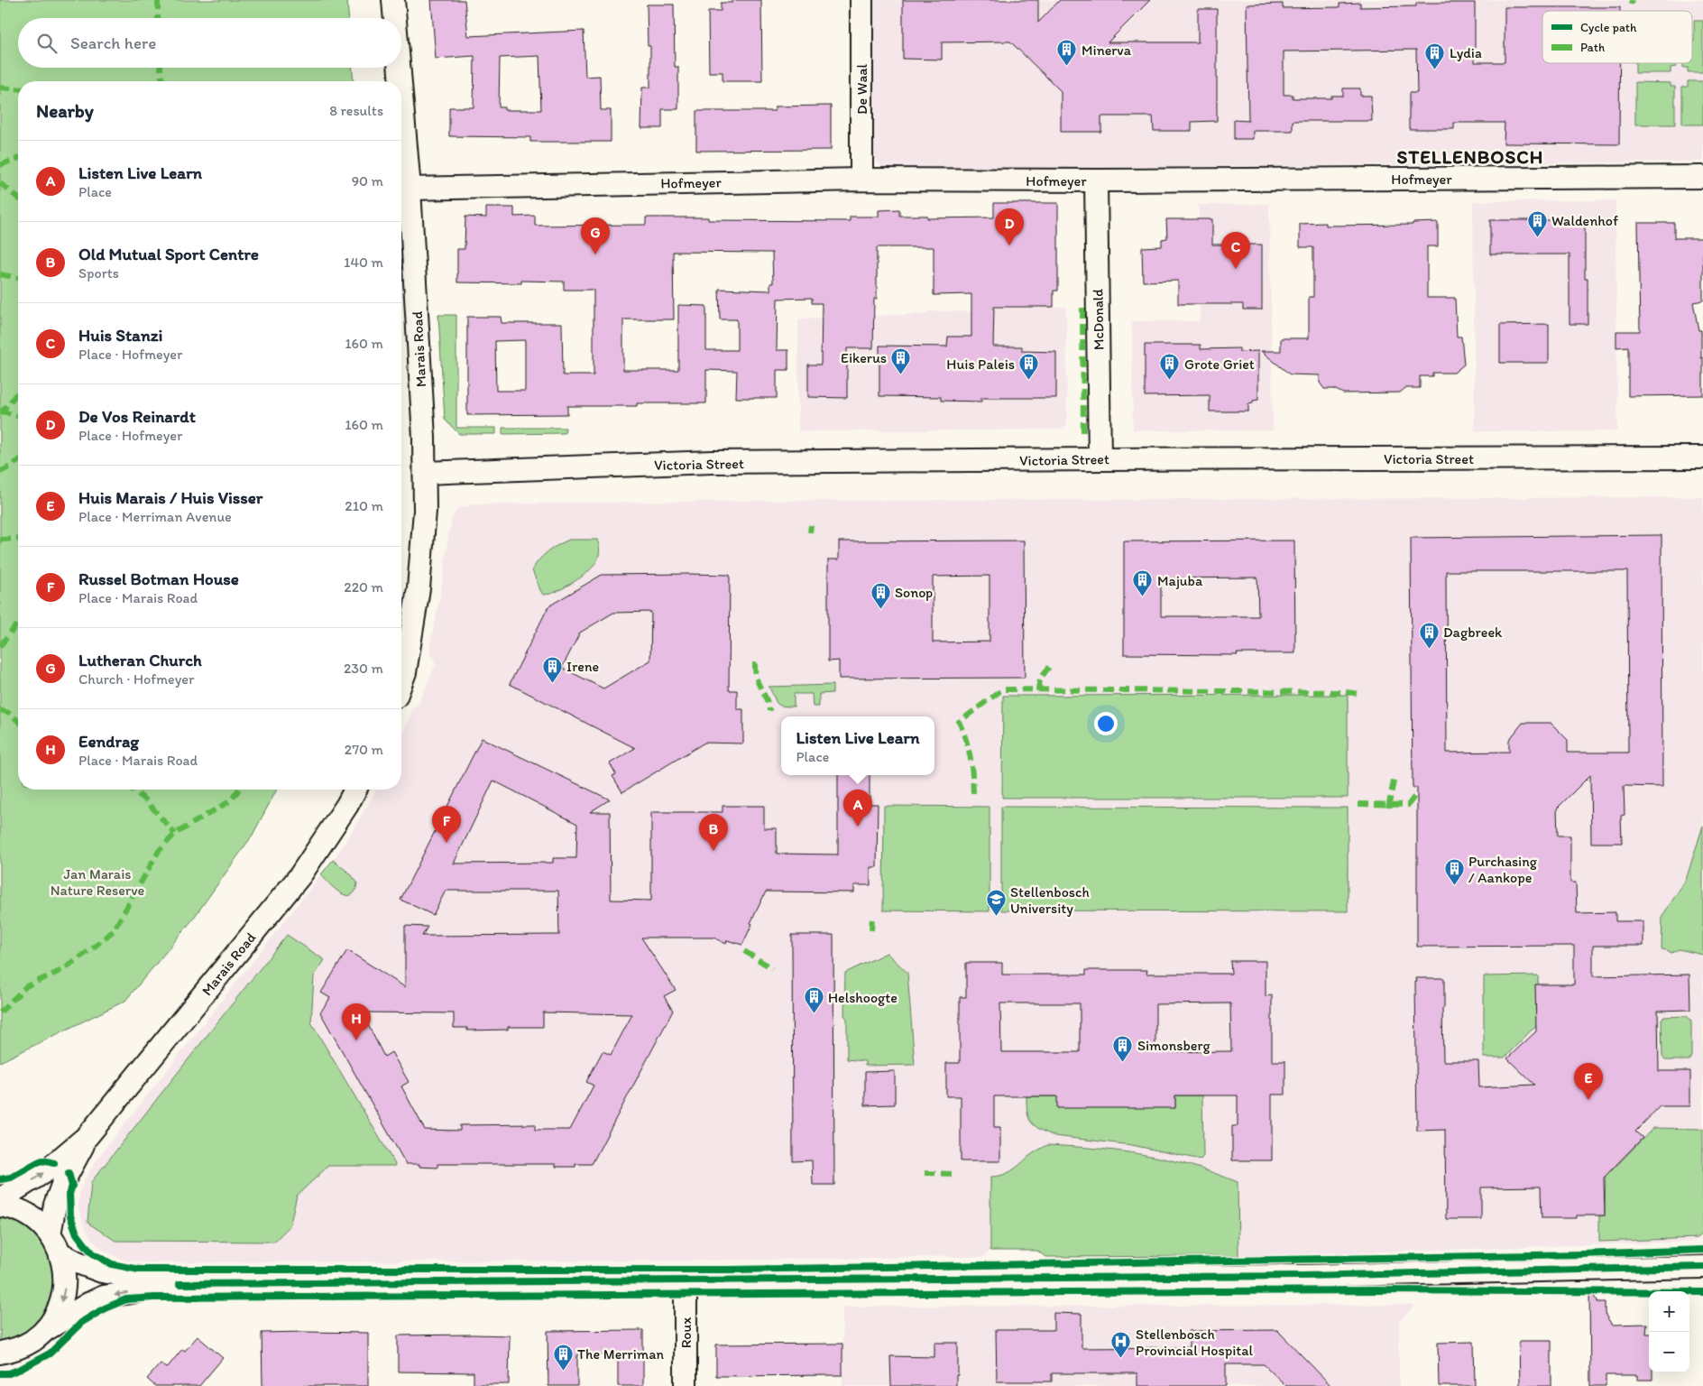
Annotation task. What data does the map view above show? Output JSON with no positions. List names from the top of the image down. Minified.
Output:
{"streets":{"street":["De Waal","Hofmeyer","McDonald","Marais Road","Victoria Street","Roux"]},"crossings":[["De Waal","Hofmeyer"],["Hofmeyer","McDonald"],["Hofmeyer","Marais Road"],["McDonald","Victoria Street"],["Marais Road","Victoria Street"]],"districts":["STELLENBOSCH"],"parks":["Jan Marais Nature Reserve"],"places":{"building":["Minerva","Lydia","Waldenhof","Eikerus","Huis Paleis","Grote Griet","Majuba","Sonop","Dagbreek","Irene","Purchasing / Aankope","Helshoogte","Simonsberg","The Merriman"],"school or university":["Stellenbosch University"],"hospital":["Stellenbosch Provincial Hospital"]},"legend":["Cycle path","Path"],"page":{"search":"Search here","heading":["Nearby","8 results"],"list":[{"mark":"A","name":"Listen Live Learn","note":"Place","value":"90 m"},{"mark":"B","name":"Old Mutual Sport Centre","note":"Sports","value":"140 m"},{"mark":"C","name":"Huis Stanzi","note":"Place · Hofmeyer","value":"160 m"},{"mark":"D","name":"De Vos Reinardt","note":"Place · Hofmeyer","value":"160 m"},{"mark":"E","name":"Huis Marais / Huis Visser","note":"Place · Merriman Avenue","value":"210 m"},{"mark":"F","name":"Russel Botman House","note":"Place · Marais Road","value":"220 m"},{"mark":"G","name":"Lutheran Church","note":"Church · Hofmeyer","value":"230 m"},{"mark":"H","name":"Eendrag","note":"Place · Marais Road","value":"270 m"}],"pins":["D","G","C","A","F","B","H","E"],"popup":["Listen Live Learn","Place"],"map_buttons":["+","−"]}}
